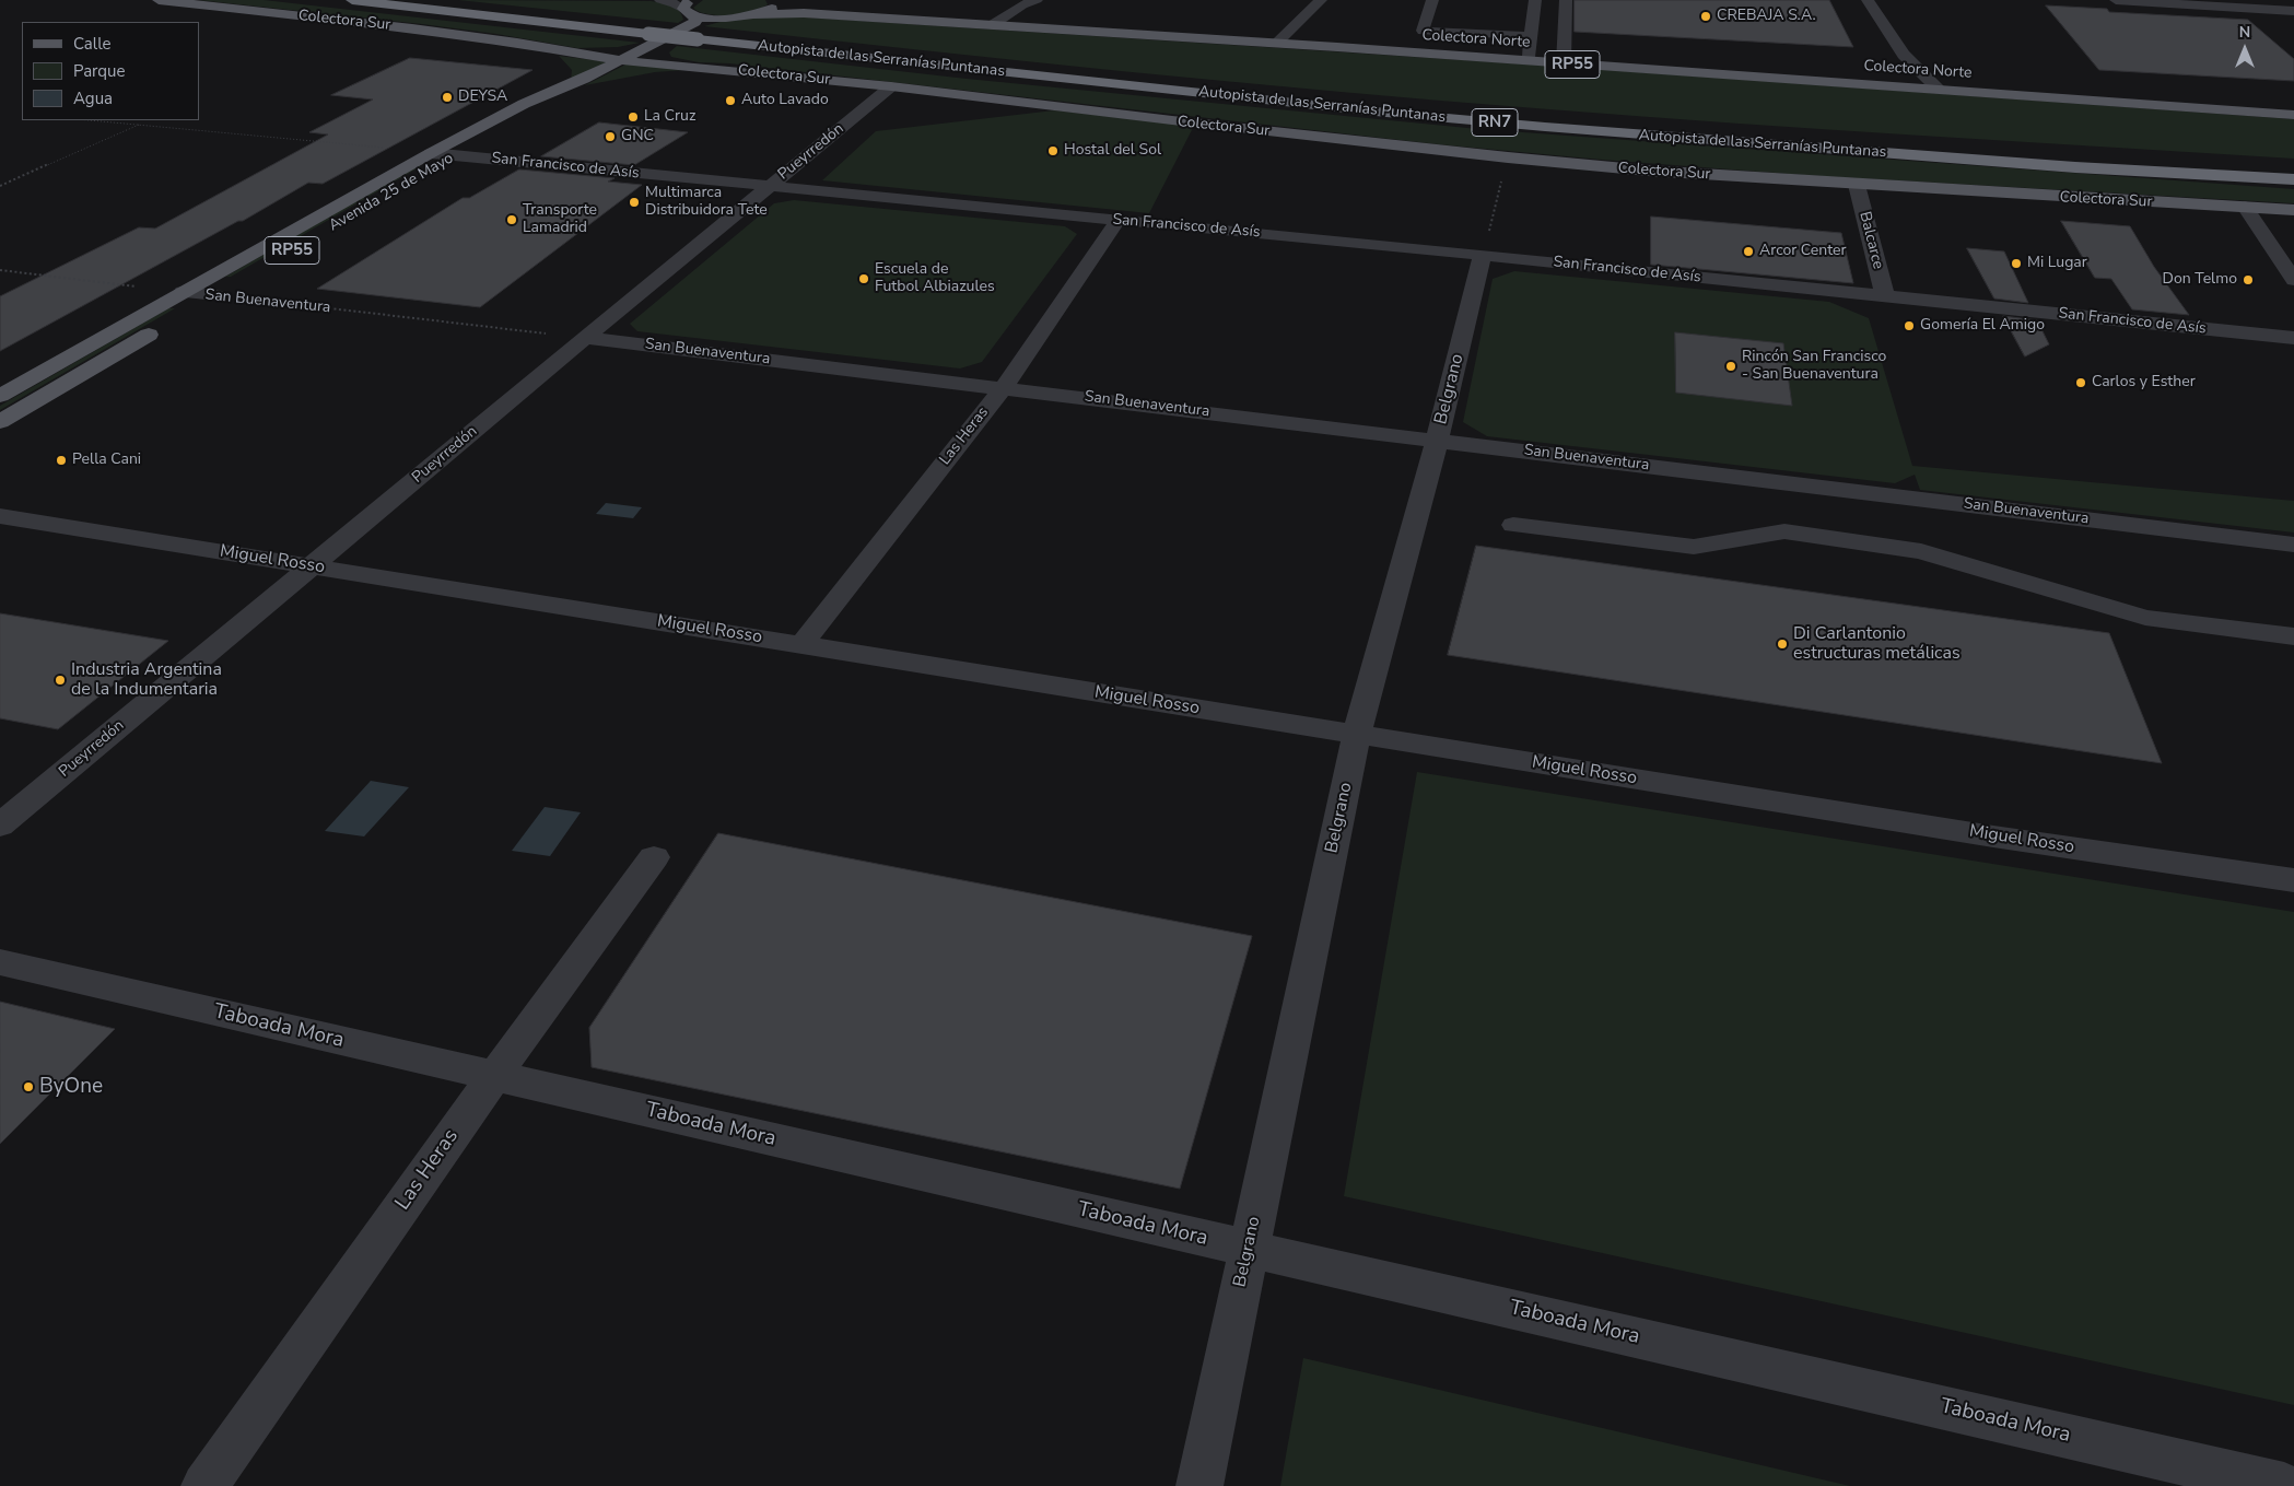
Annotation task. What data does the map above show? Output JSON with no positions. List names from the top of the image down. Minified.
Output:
{"streets":{"highway":["Autopista de las Serranías Puntanas","RN7"],"main road":["Colectora Sur","Colectora Norte","RP55","Avenida 25 de Mayo"],"street":["Pueyrredón","San Francisco de Asís","Balcarce","San Buenaventura","Belgrano","Las Heras","Miguel Rosso","Taboada Mora"]},"crossings":[["Colectora Sur","Pueyrredón"],["Colectora Sur","Avenida 25 de Mayo"],["Colectora Sur","Balcarce"],["Colectora Norte","RP55"],["RP55","Avenida 25 de Mayo"],["Pueyrredón","San Francisco de Asís"],["Pueyrredón","San Buenaventura"],["Pueyrredón","Miguel Rosso"],["San Francisco de Asís","Avenida 25 de Mayo"],["San Francisco de Asís","Balcarce"],["San Francisco de Asís","Belgrano"],["San Francisco de Asís","Las Heras"],["Avenida 25 de Mayo","San Buenaventura"],["San Buenaventura","Belgrano"],["San Buenaventura","Las Heras"],["Belgrano","Miguel Rosso"],["Belgrano","Taboada Mora"],["Las Heras","Miguel Rosso"],["Las Heras","Taboada Mora"]],"places":["CREBAJA S.A.","DEYSA","Auto Lavado","La Cruz","GNC","Hostal del Sol","Multimarca Distribuidora Tete","Transporte Lamadrid","Arcor Center","Mi Lugar","Escuela de Futbol Albiazules","Don Telmo","Gomería El Amigo","Rincón San Francisco - San Buenaventura","Carlos y Esther","Pella Cani","Di Carlantonio estructuras metálicas","Industria Argentina de la Indumentaria","ByOne"],"legend":["Calle","Parque","Agua"],"north":"top"}
